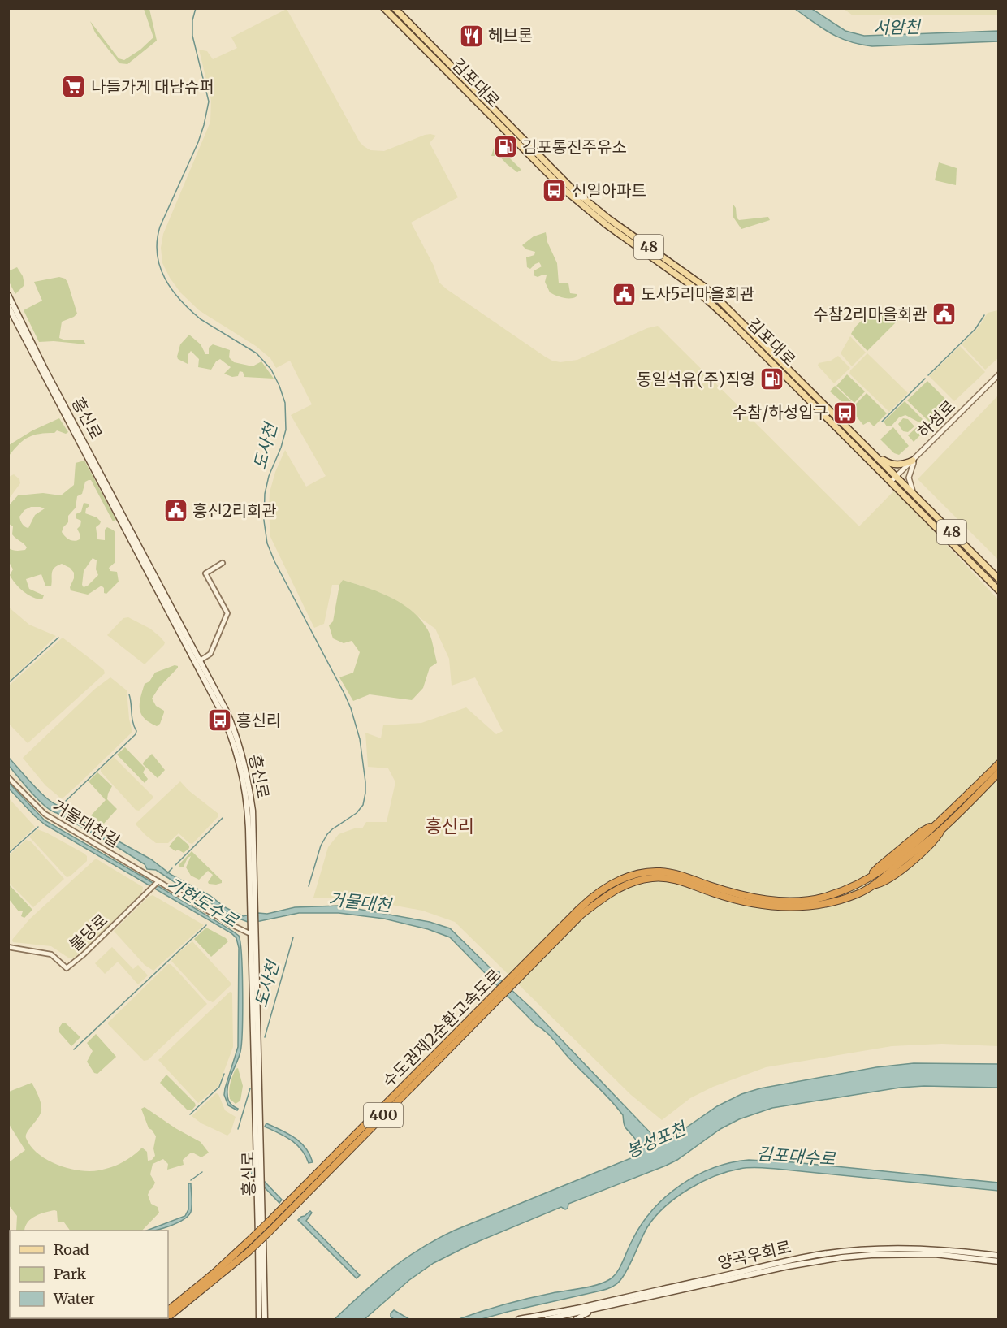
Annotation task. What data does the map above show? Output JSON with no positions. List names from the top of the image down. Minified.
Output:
{"streets":{"highway":["수도권제2순환고속도로","400"],"main road":["김포대로","48","흥신로","양곡우회로"],"street":["하성로","거물대천길","불당로"]},"crossings":[["김포대로","하성로"],["거물대천길","불당로"]],"districts":["흥신리"],"water":["서암천","도사천","가현도수로","거물대천","봉성포천","김포대수로"],"places":{"restaurant":["헤브론"],"supermarket":["나들가게 대남슈퍼"],"fuel station":["김포통진주유소","동일석유(주)직영"],"bus stop":["신일아파트","수참/하성입구","흥신리"],"public building":["도사5리마을회관","수참2리마을회관","흥신2리회관"]},"legend":["Road","Park","Water"]}
